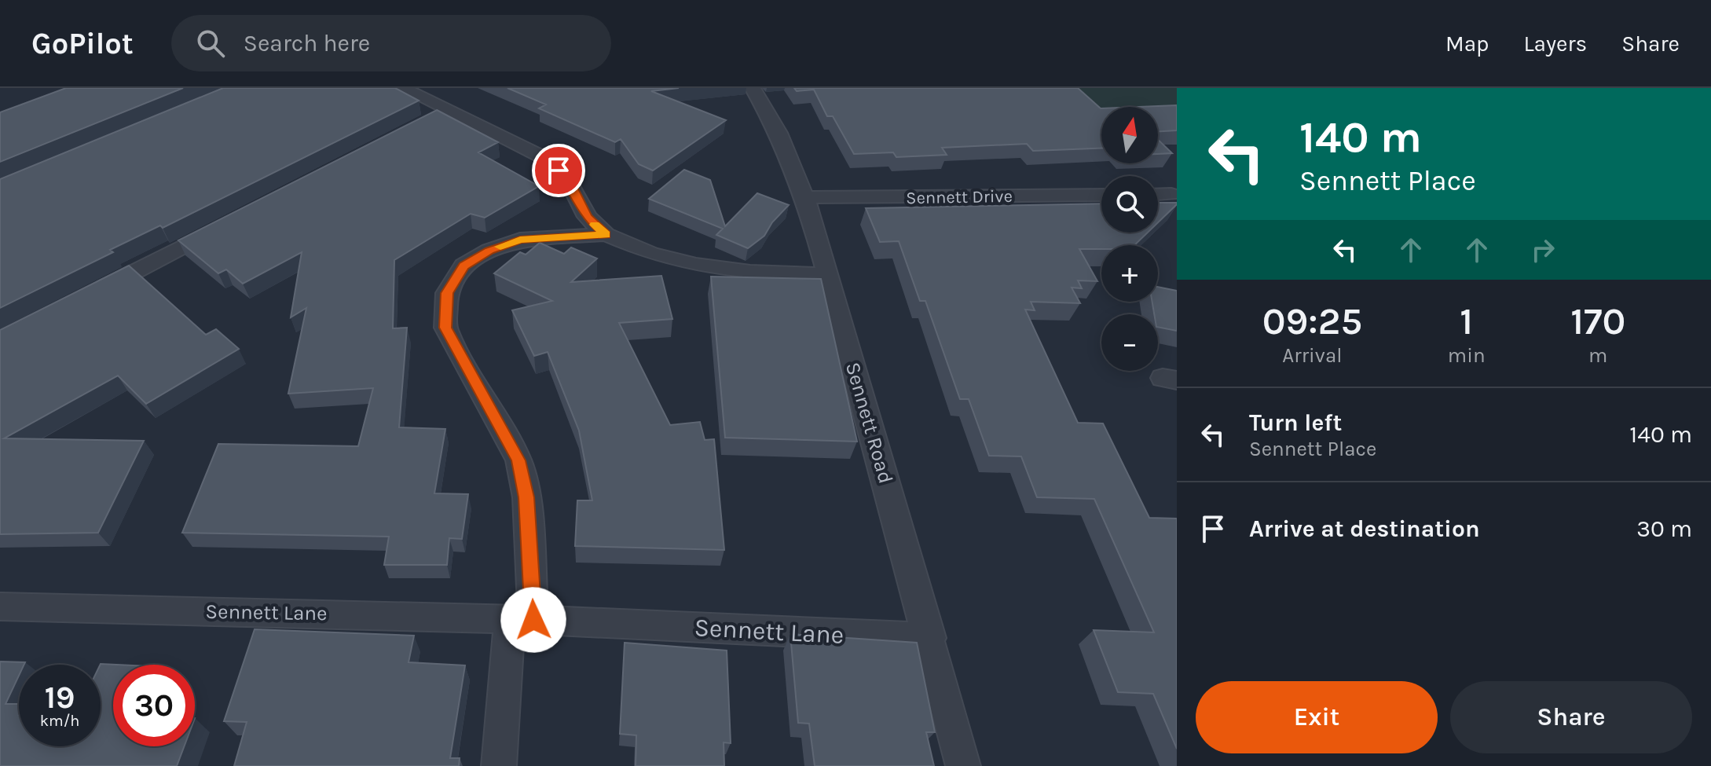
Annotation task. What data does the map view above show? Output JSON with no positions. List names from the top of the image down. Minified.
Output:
{"streets":{"street":["Sennett Drive","Sennett Road","Sennett Lane"]},"crossings":[["Sennett Drive","Sennett Road"],["Sennett Road","Sennett Lane"]],"north":"top","page":{"header":"GoPilot","search":"Search here","nav":["Map","Layers","Share"],"turn":["140 m","Sennett Place"],"map_buttons":["+","−"],"eta":["09:25","Arrival","1","min","170","m"],"list":[{"name":"Turn left","note":"Sennett Place","value":"140 m"},{"name":"Arrive at destination","value":"30 m"}],"speed":"19 km/h","limit":"30","buttons":["Exit","Share"]}}
